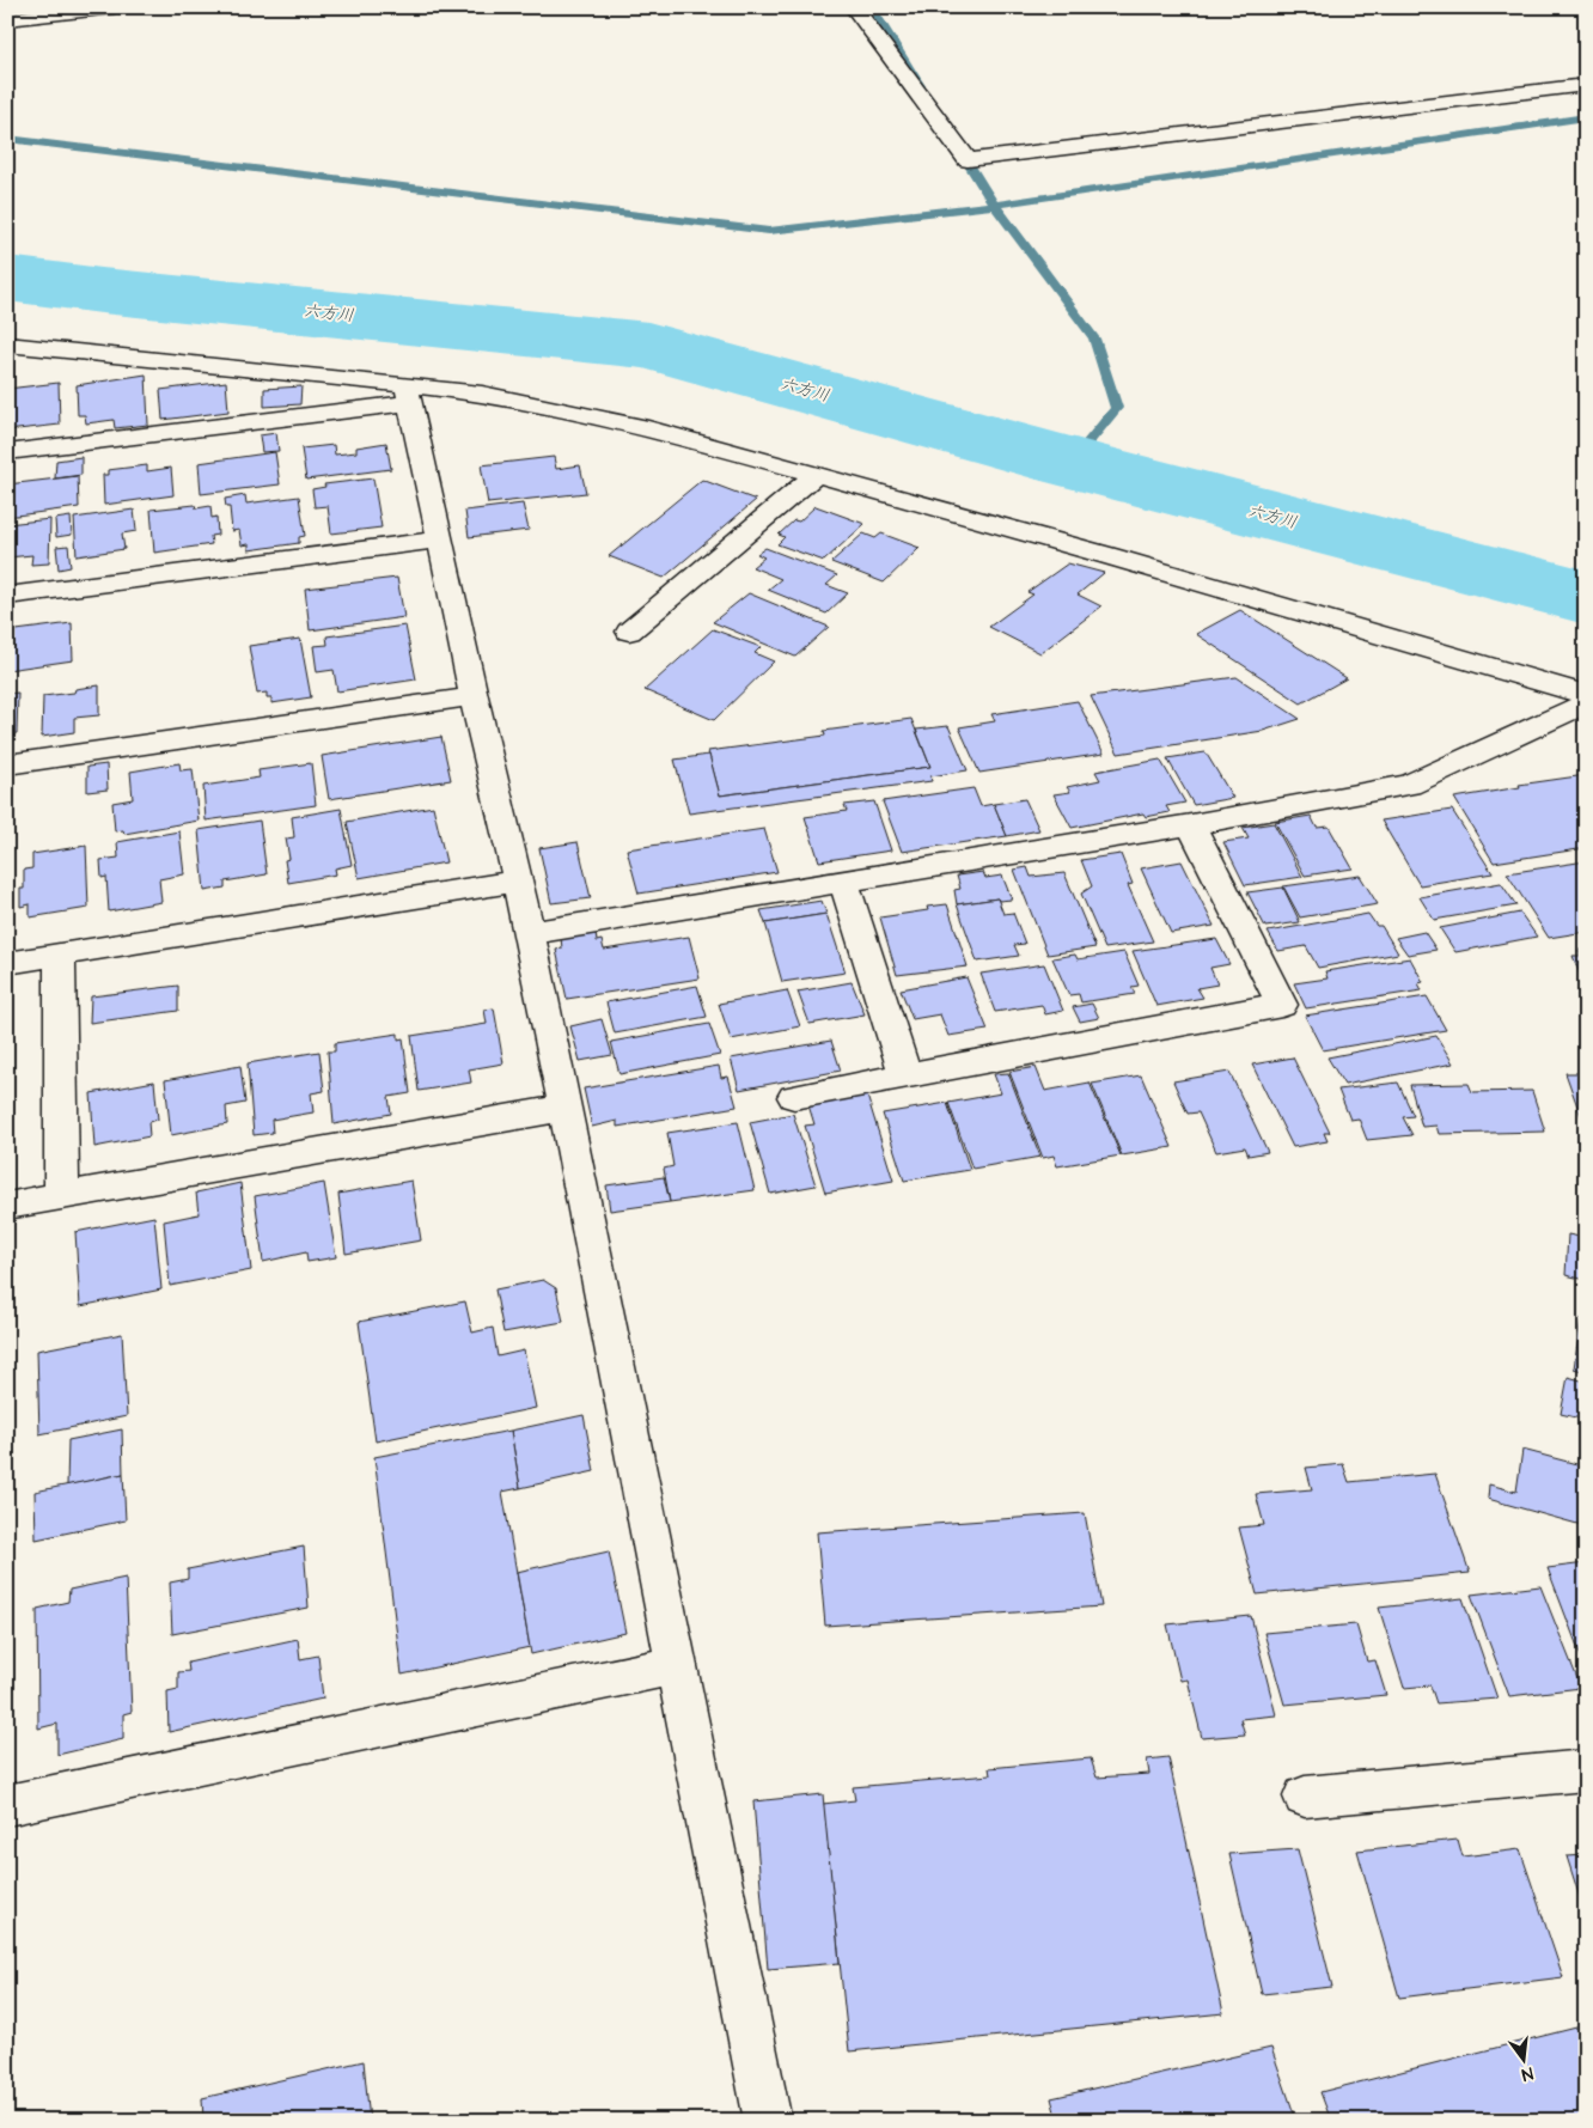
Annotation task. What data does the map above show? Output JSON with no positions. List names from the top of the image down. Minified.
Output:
{"water":["六方川"],"north":"bottom"}
